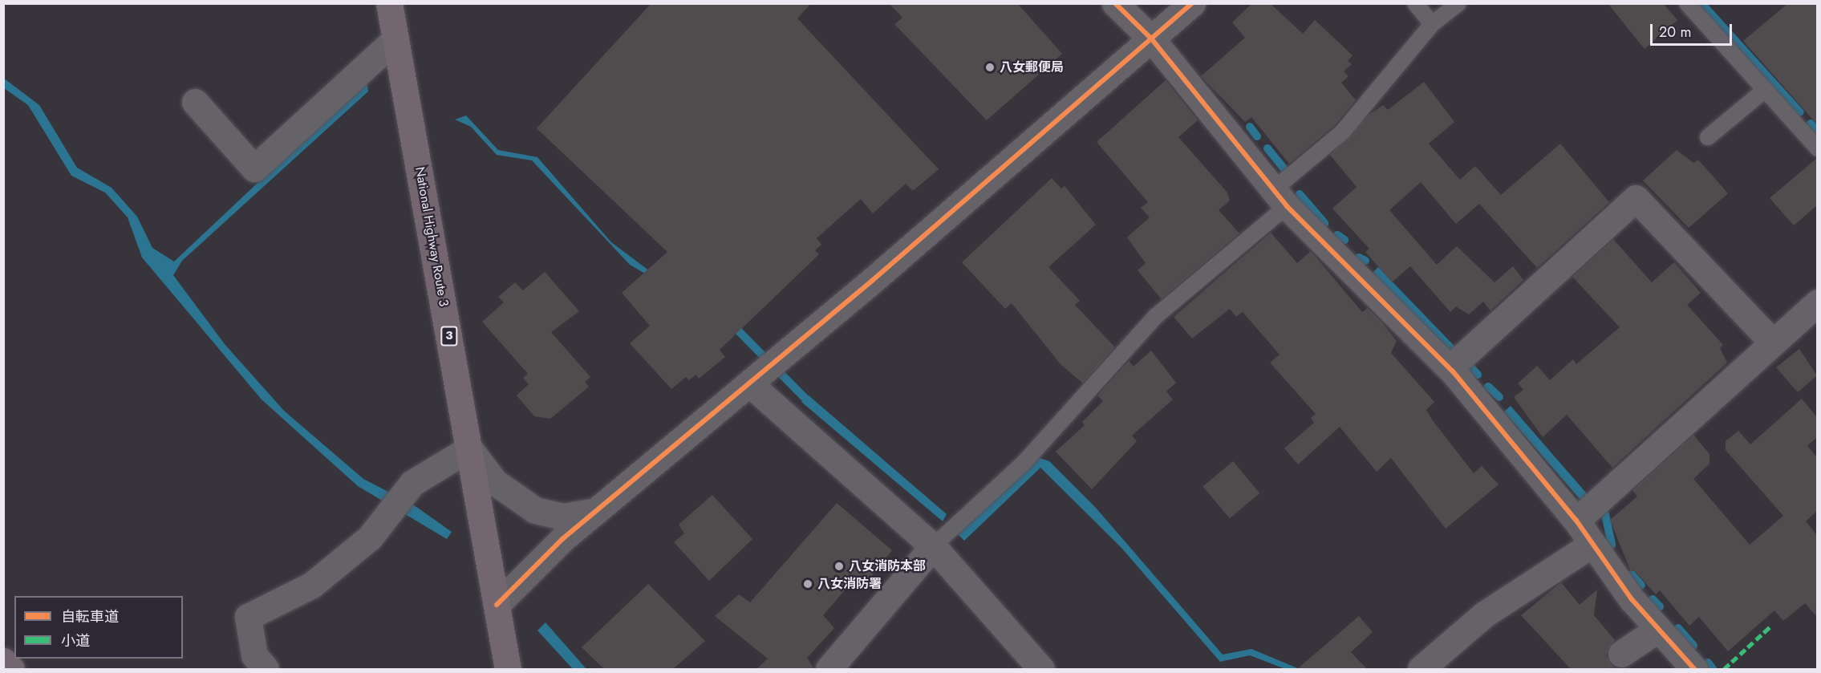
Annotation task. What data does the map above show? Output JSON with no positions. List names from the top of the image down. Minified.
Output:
{"streets":{"highway":["National Highway Route 3","3"]},"places":["八女郵便局","八女消防本部","八女消防署"],"legend":["自転車道","小道"],"scale_bar":"20 m"}
